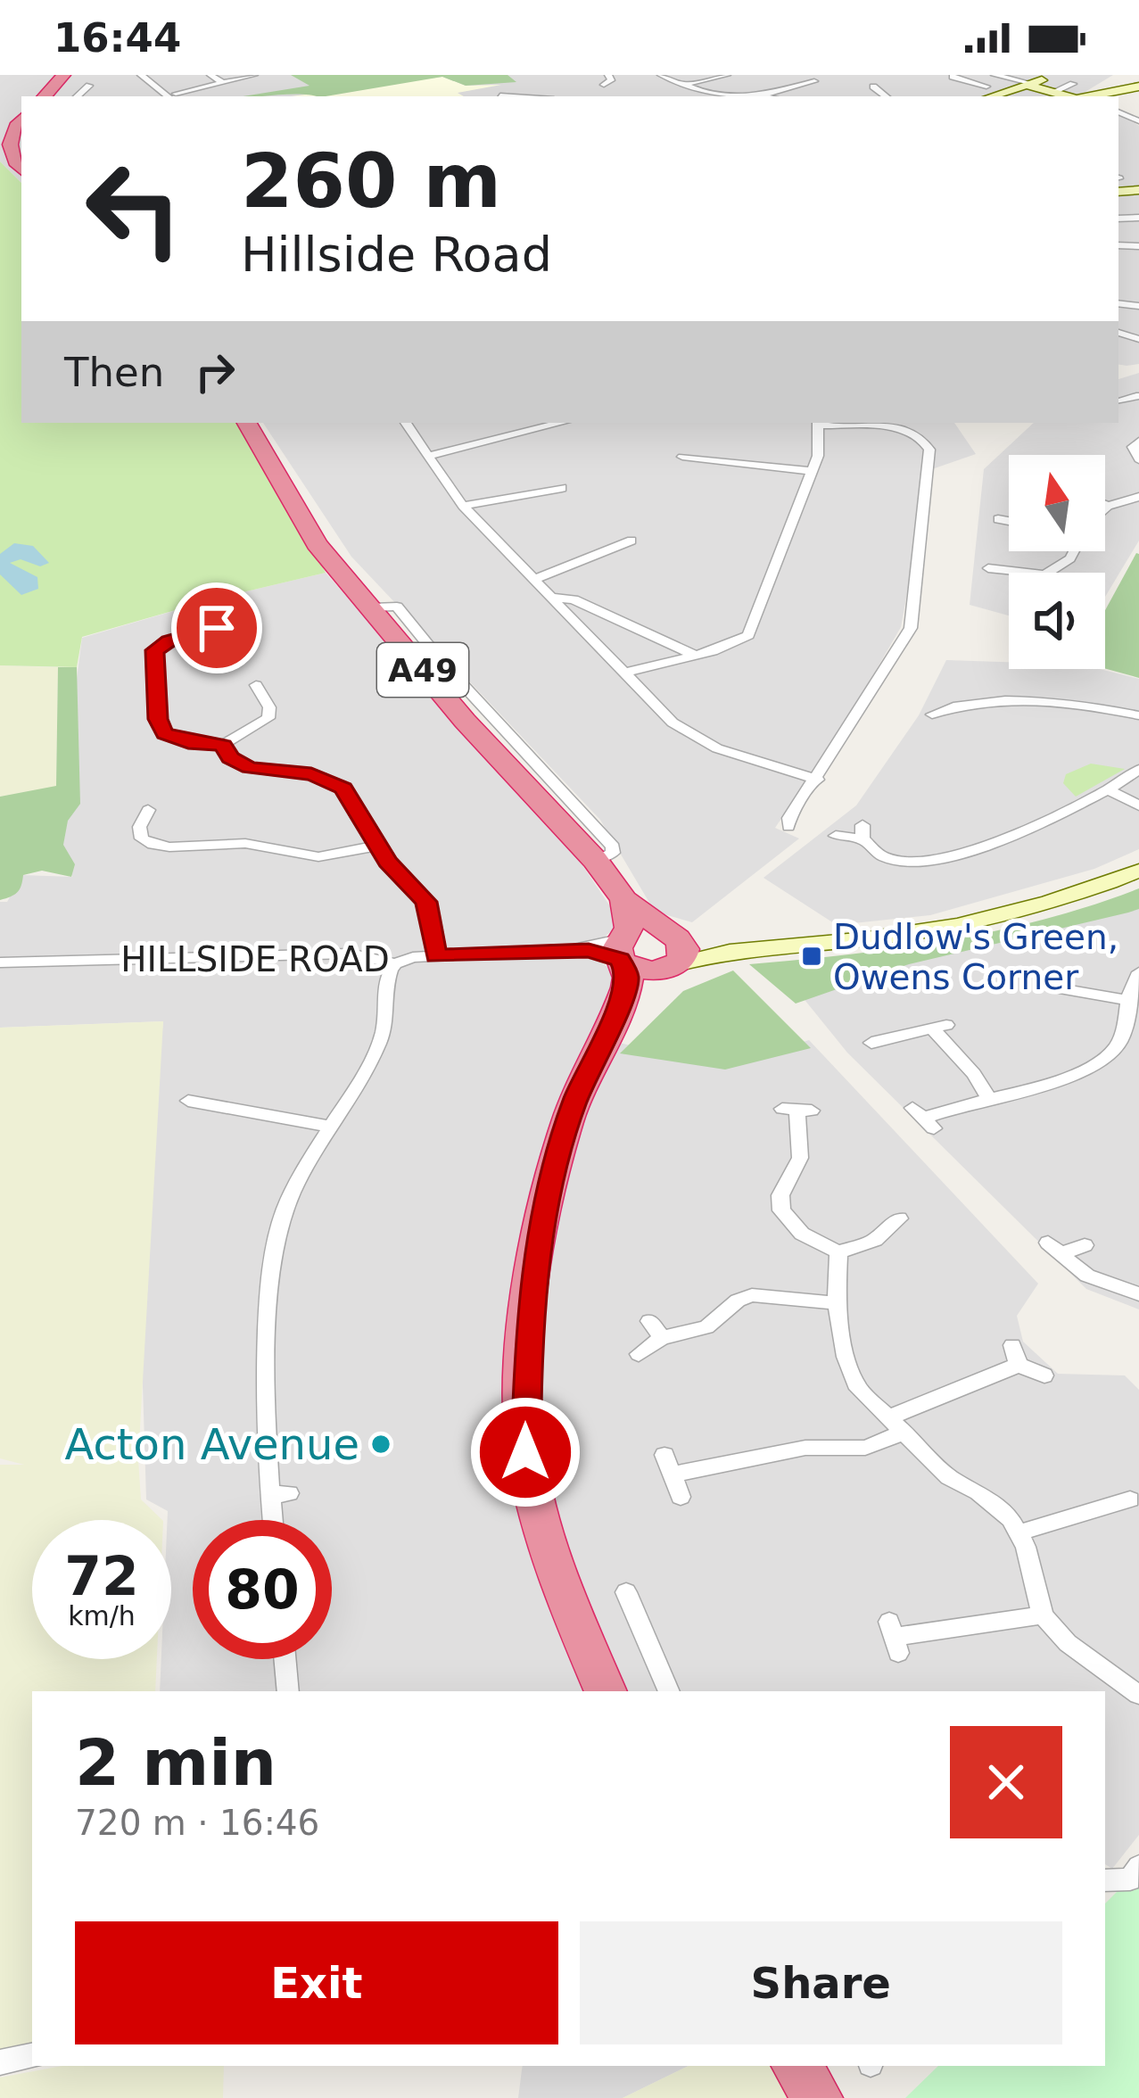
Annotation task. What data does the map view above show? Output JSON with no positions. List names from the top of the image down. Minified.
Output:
{"streets":{"highway":["A49"],"street":["HILLSIDE ROAD"]},"places":{"transit":["Dudlow's Green, Owens Corner"],"other":["Acton Avenue"]},"north":"top","page":{"status":"16:44","turn":["260 m","Hillside Road"],"then":"Then","speed":"72 km/h","limit":"80","heading":["2 min","720 m · 16:46"],"buttons":["Exit","Share"]}}
